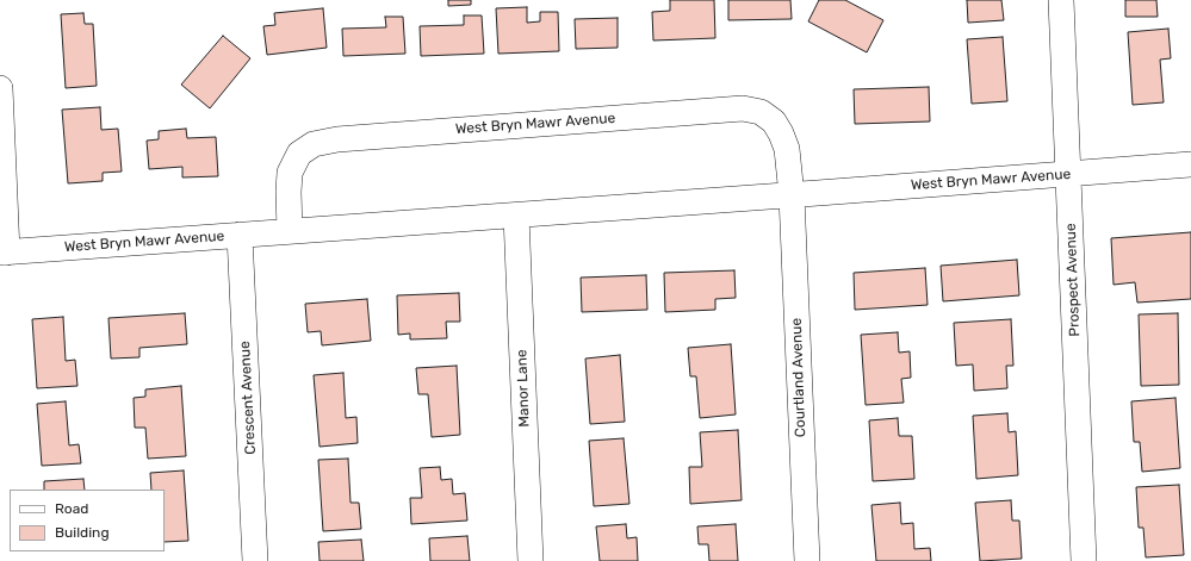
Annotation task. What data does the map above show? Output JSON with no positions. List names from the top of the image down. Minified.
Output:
{"streets":{"street":["West Bryn Mawr Avenue","Prospect Avenue","Courtland Avenue","Manor Lane","Crescent Avenue"]},"crossings":[["West Bryn Mawr Avenue","Prospect Avenue"],["West Bryn Mawr Avenue","Courtland Avenue"],["West Bryn Mawr Avenue","Manor Lane"],["West Bryn Mawr Avenue","Crescent Avenue"]],"legend":["Road","Building"]}
